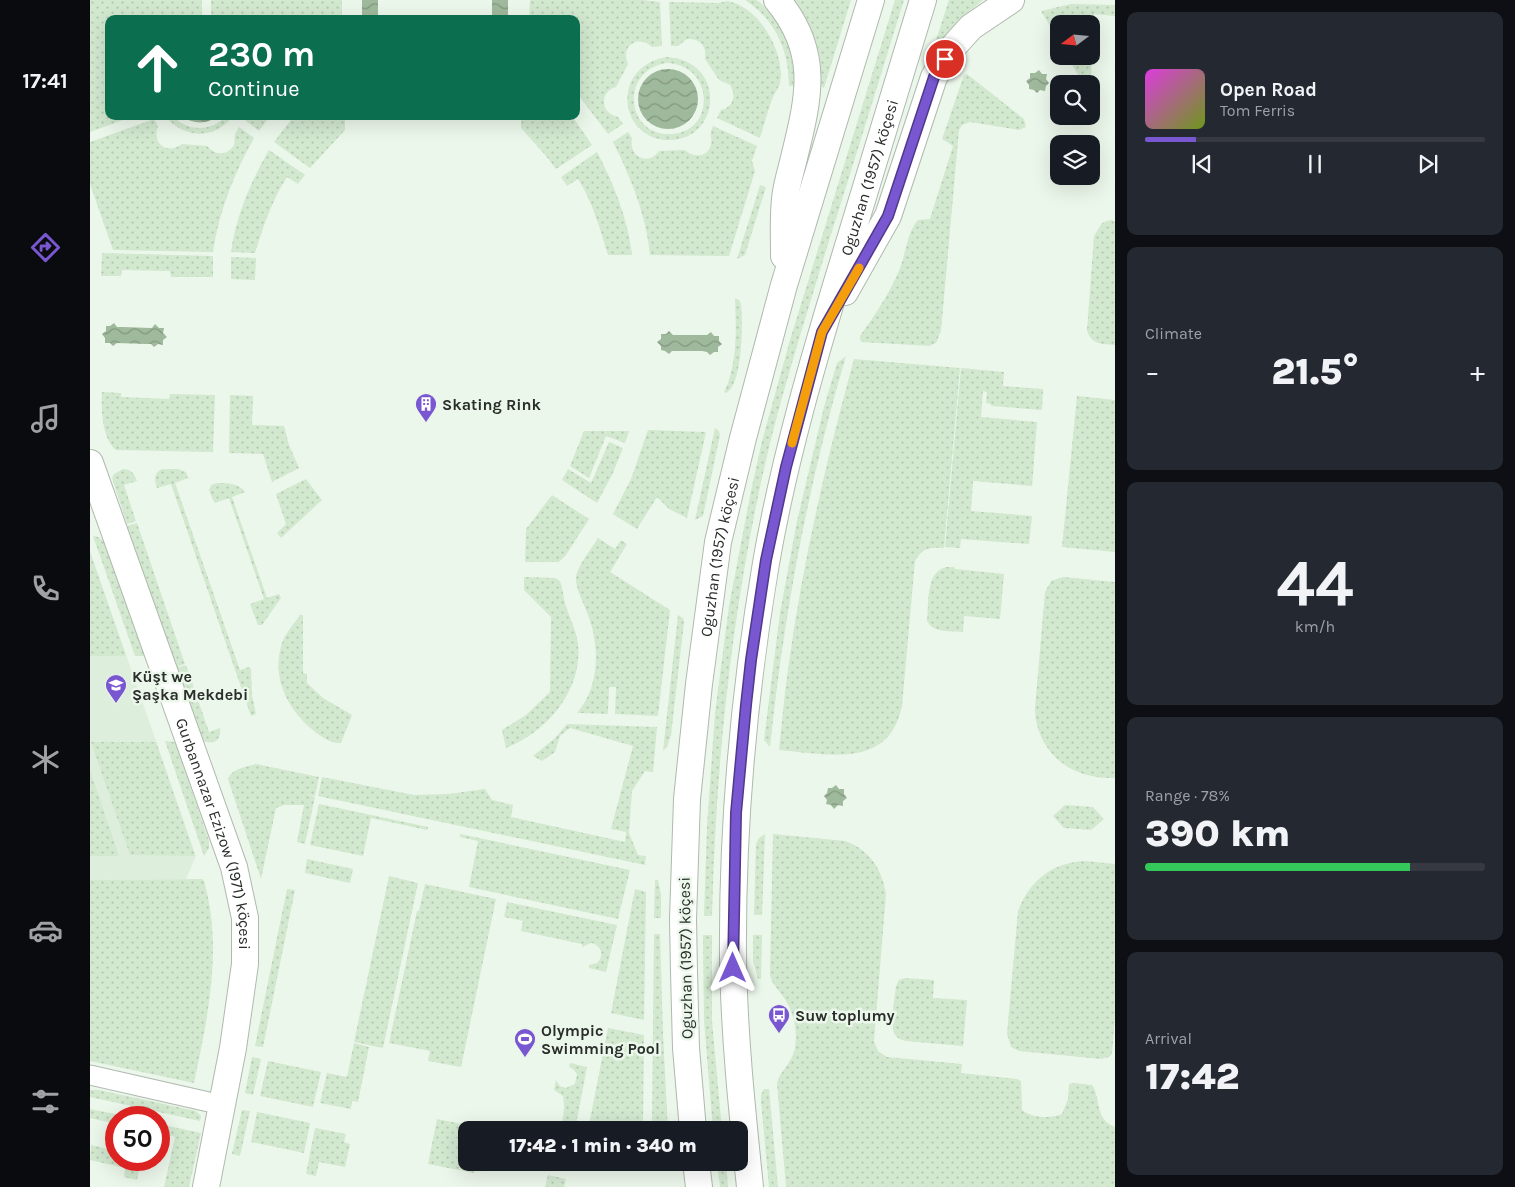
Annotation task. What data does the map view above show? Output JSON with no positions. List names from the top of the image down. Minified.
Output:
{"streets":{"main road":["Oguzhan (1957) köçesi","Gurbannazar Ezizow (1971) köçesi"]},"places":{"building":["Skating Rink"],"school or university":["Küşt we Şaşka Mekdebi"],"bus stop":["Suw toplumy"],"sports":["Olympic Swimming Pool"]},"north":"left","page":{"tabs":"17:41","turn":["230 m","Continue"],"song":["Open Road","Tom Ferris"],"tile":["Climate",["44","km/h"],["Range · 78%","390 km"],["Arrival","17:42"]],"heat":["−","21.5°","+"],"limit":"50","trip":"17:42 · 1 min · 340 m"}}
